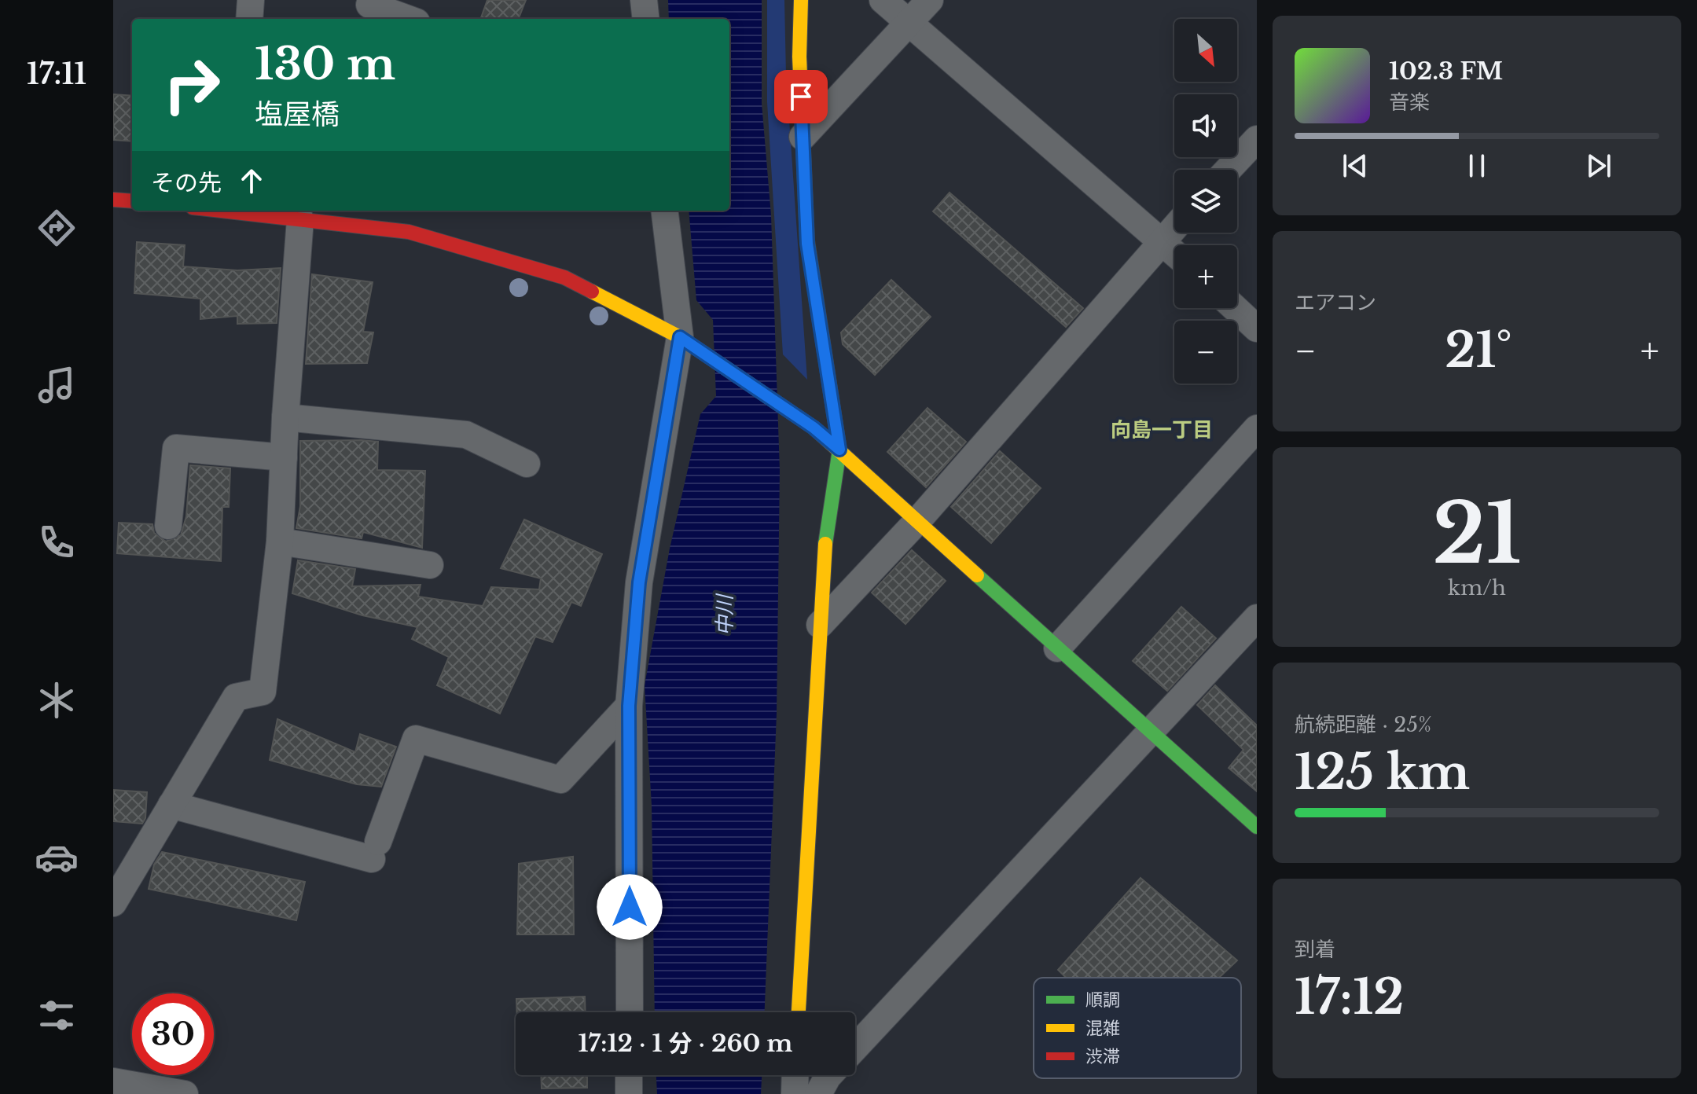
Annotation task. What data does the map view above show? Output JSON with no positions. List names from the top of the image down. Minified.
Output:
{"districts":["向島一丁目"],"water":["中川"],"legend":["順調","混雑","渋滞"],"north":"bottom right","page":{"tabs":"17:11","map_buttons":["+","−"],"turn":["130 m","塩屋橋"],"song":["102.3 FM","音楽"],"then":"その先","tile":["エアコン",["21","km/h"],["航続距離 · 25%","125 km"],["到着","17:12"]],"heat":["−","21°","+"],"limit":"30","trip":"17:12 · 1 分 · 260 m"}}
